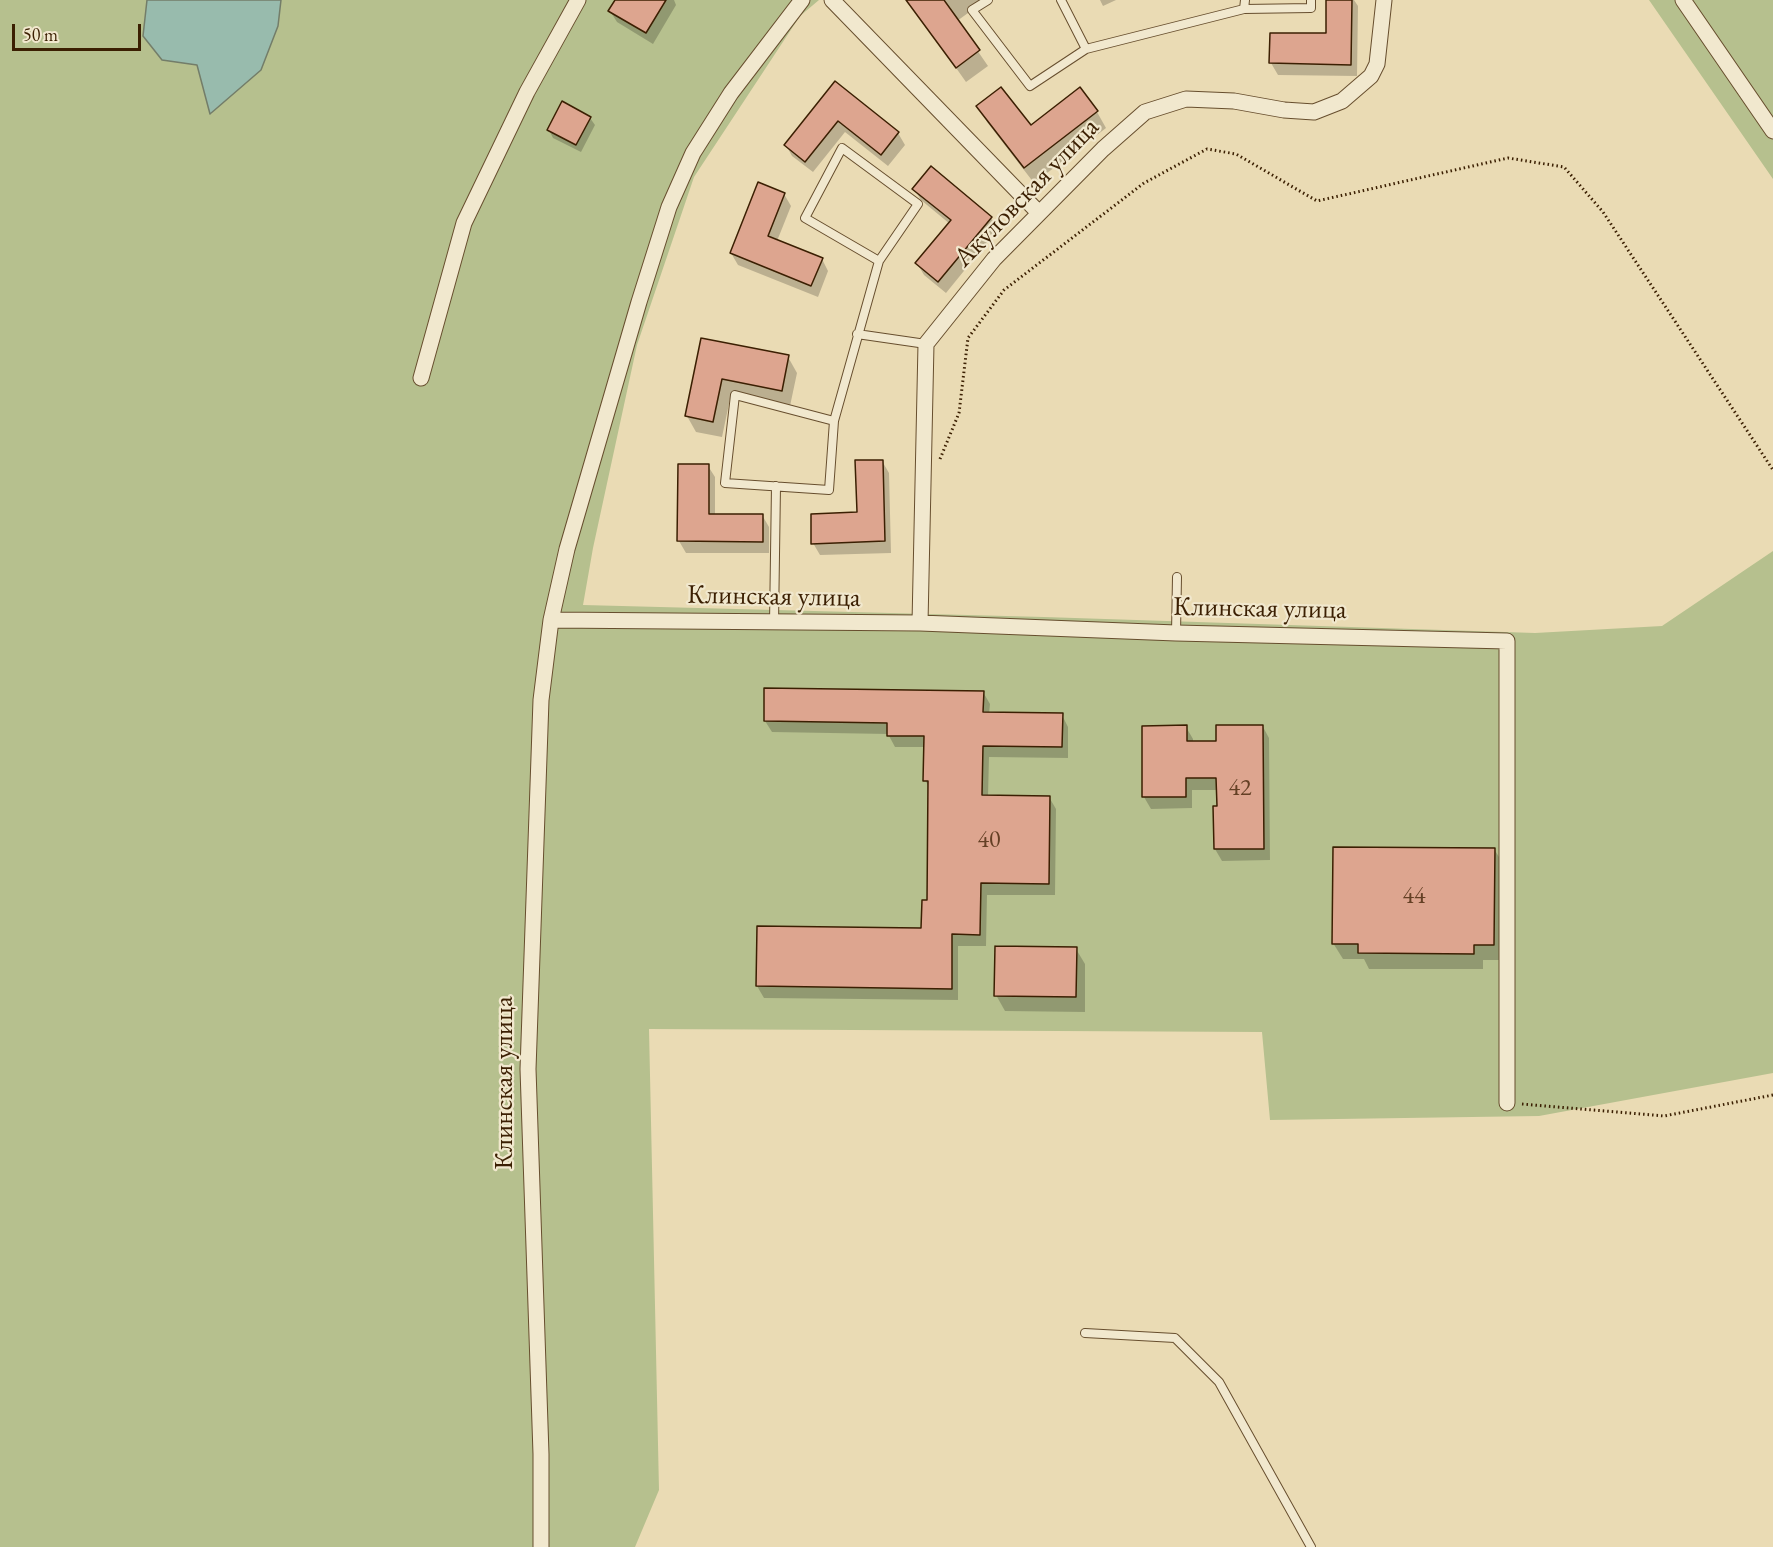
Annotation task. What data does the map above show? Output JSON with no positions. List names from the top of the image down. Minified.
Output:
{"streets":{"street":["Акуловская улица","Клинская улица"]},"house_numbers":["42","40","44"],"scale_bar":"50 m"}
